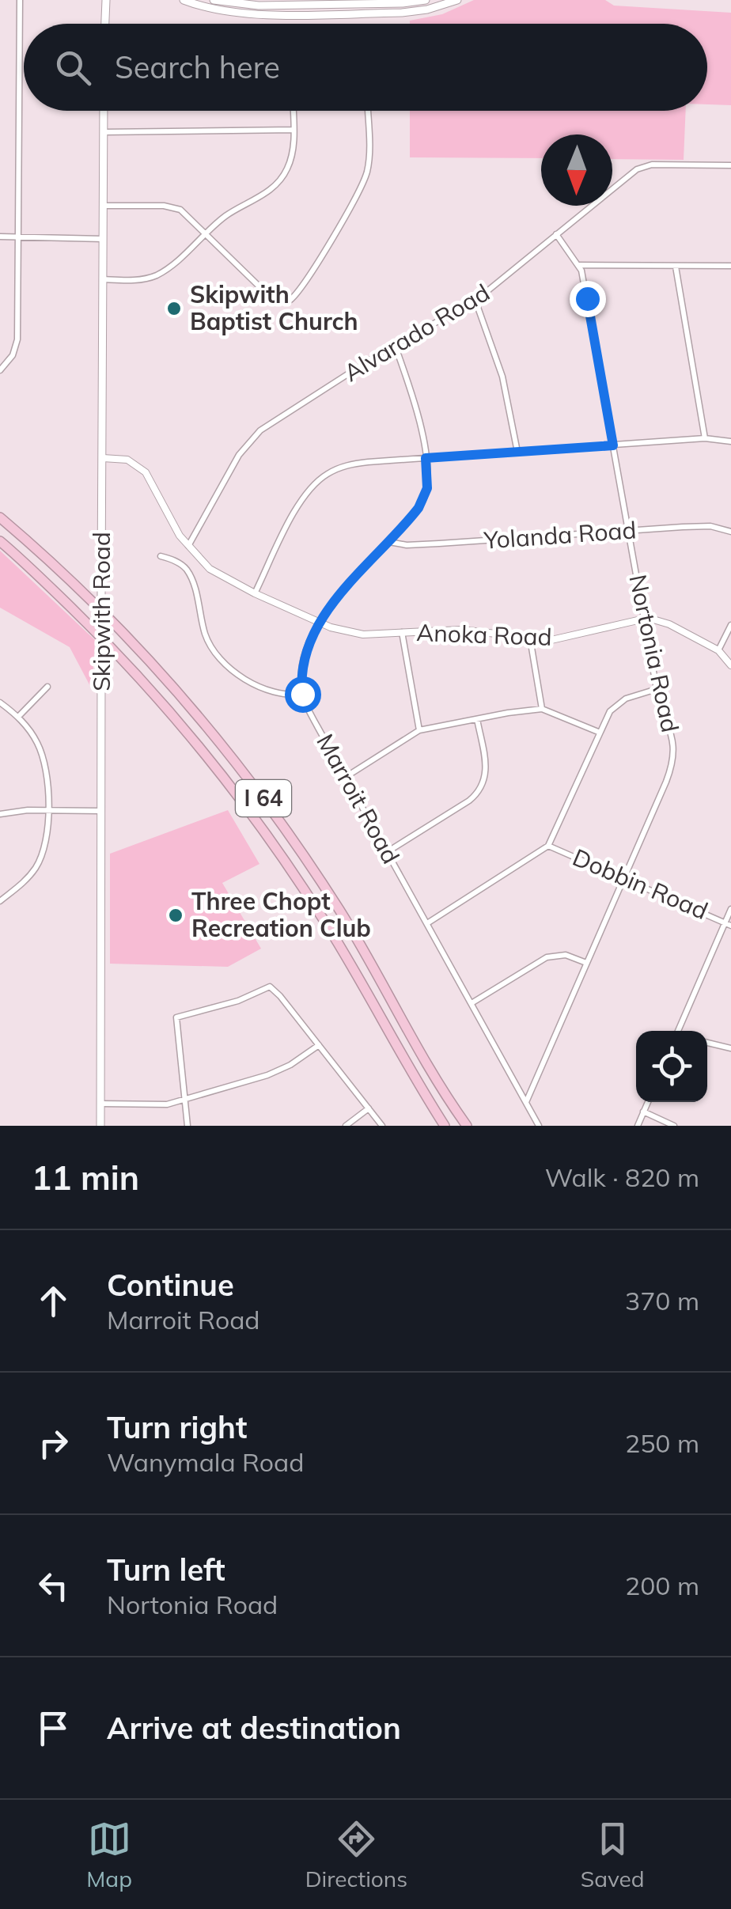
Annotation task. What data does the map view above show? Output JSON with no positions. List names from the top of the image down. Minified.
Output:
{"streets":{"highway":["I 64"],"main road":["Skipwith Road"],"street":["Alvarado Road","Yolanda Road","Anoka Road","Nortonia Road","Marroit Road","Dobbin Road"]},"crossings":[["Alvarado Road","Anoka Road"],["Alvarado Road","Nortonia Road"],["Yolanda Road","Nortonia Road"],["Skipwith Road","Anoka Road"],["Anoka Road","Nortonia Road"],["Nortonia Road","Marroit Road"],["Nortonia Road","Dobbin Road"]],"places":["Skipwith Baptist Church","Three Chopt Recreation Club"],"north":"bottom","page":{"search":"Search here","heading":["11 min","Walk · 820 m"],"list":[["Continue","Marroit Road","370 m"],["Turn right","Wanymala Road","250 m"],["Turn left","Nortonia Road","200 m"],"Arrive at destination"],"nav":["Map","Directions","Saved"]}}
